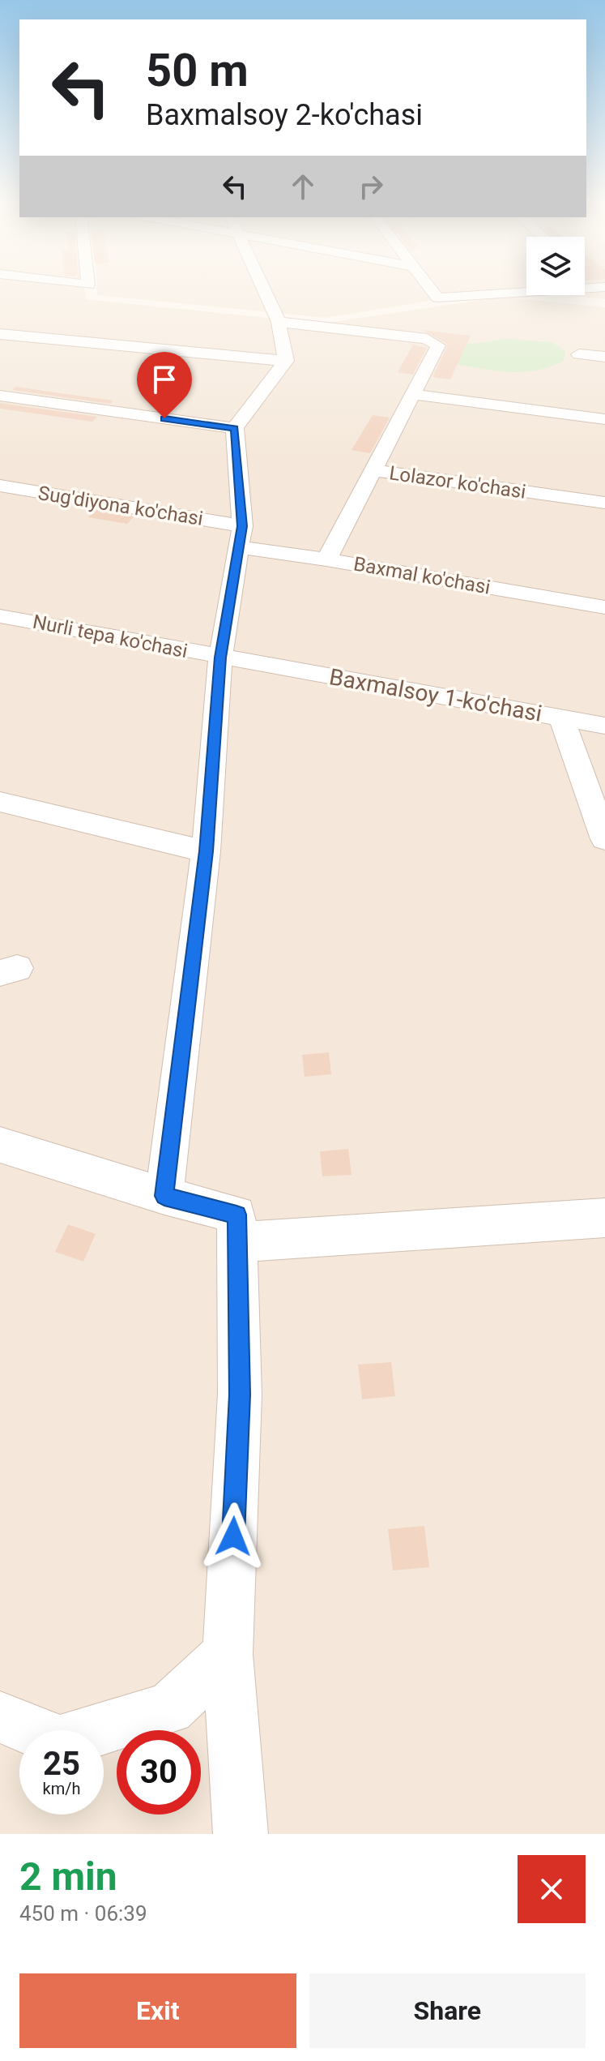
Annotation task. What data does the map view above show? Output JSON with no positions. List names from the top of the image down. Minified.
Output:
{"streets":{"street":["Lolazor ko'chasi","Sug'diyona ko'chasi","Baxmal ko'chasi","Nurli tepa ko'chasi","Baxmalsoy 1-ko'chasi"]},"crossings":[["Sug'diyona ko'chasi","Baxmal ko'chasi"],["Nurli tepa ko'chasi","Baxmalsoy 1-ko'chasi"]],"page":{"turn":["50 m","Baxmalsoy 2-ko'chasi"],"speed":"25 km/h","limit":"30","heading":["2 min","450 m · 06:39"],"buttons":["Exit","Share"]}}
